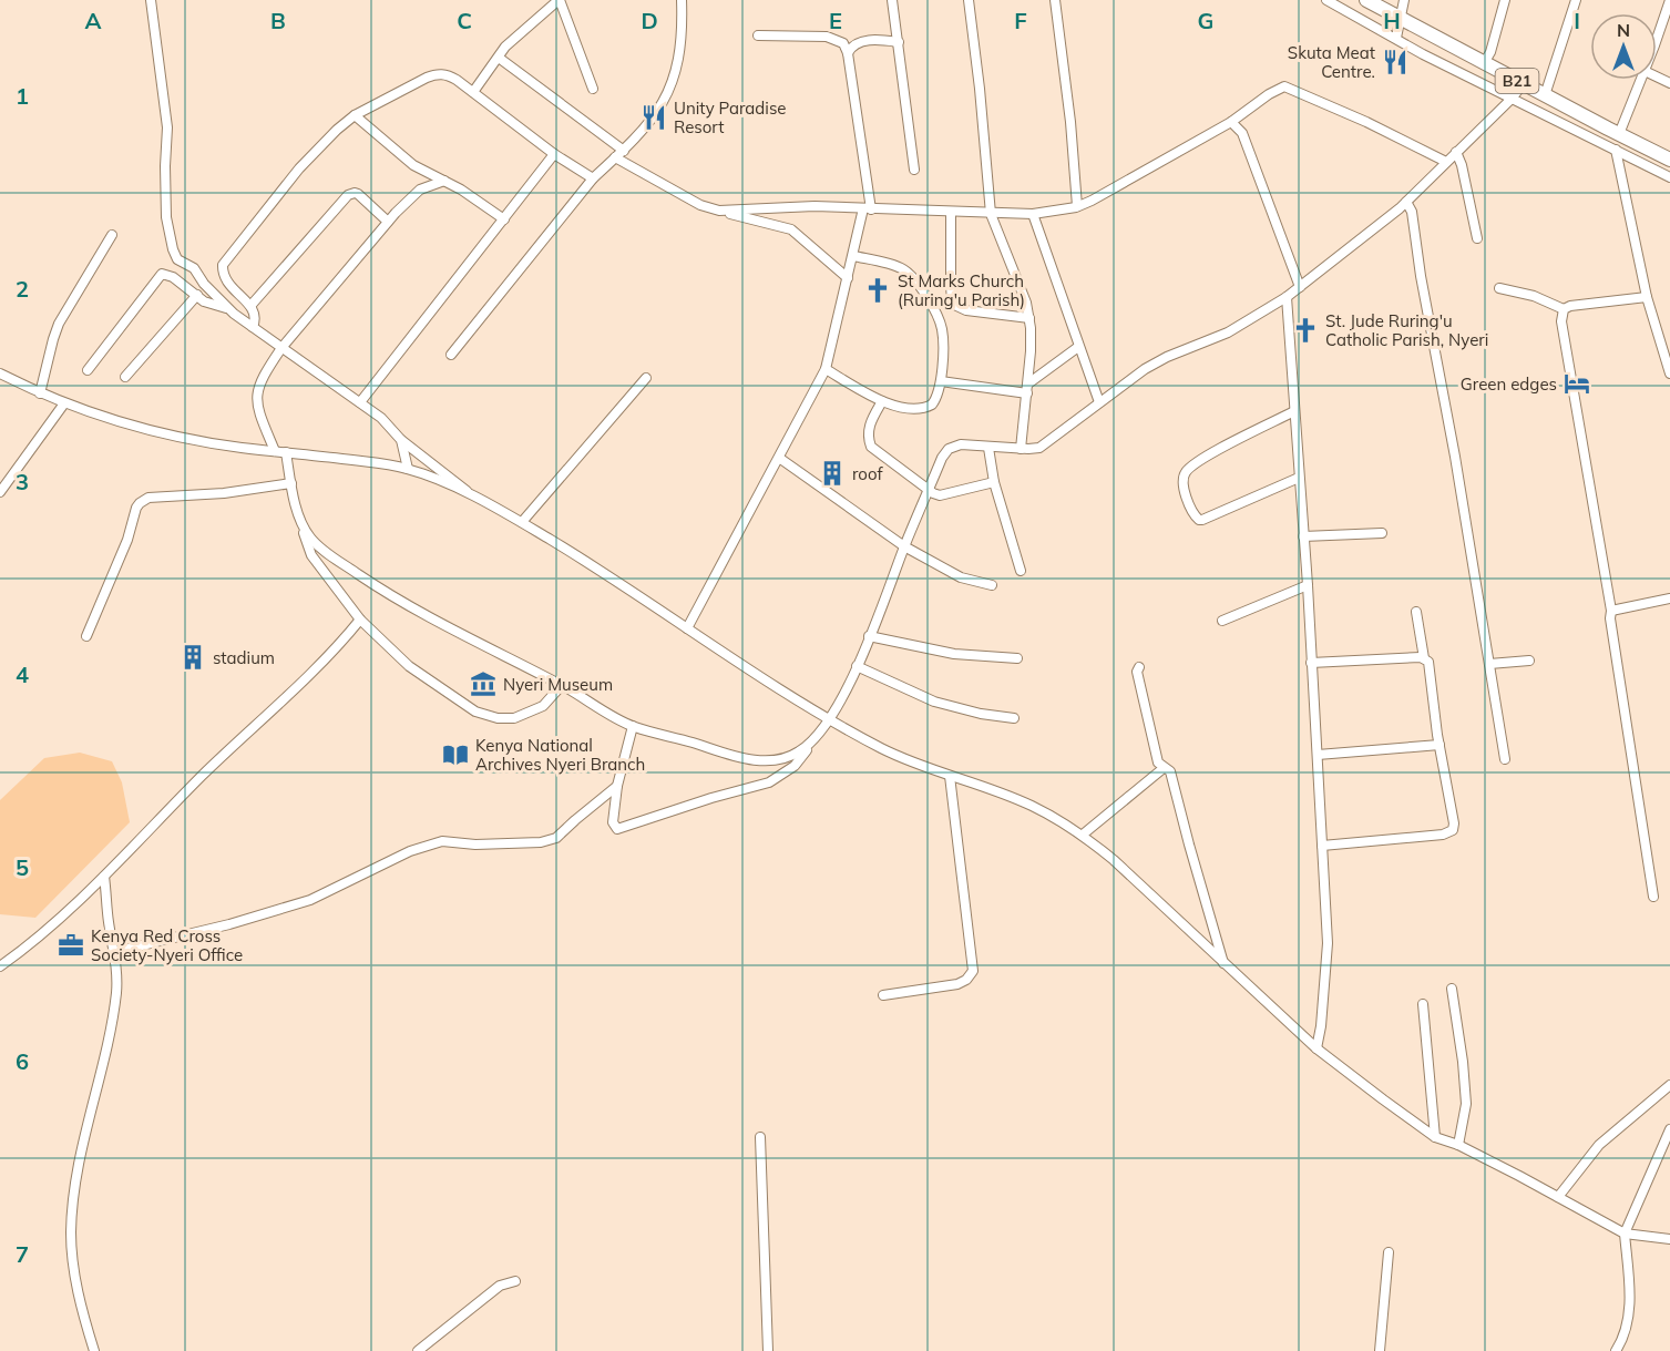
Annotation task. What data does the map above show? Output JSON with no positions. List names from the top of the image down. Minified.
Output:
{"streets":{"highway":["B21"]},"places":{"restaurant":["Skuta Meat Centre.","Unity Paradise Resort"],"church":["St Marks Church (Ruring'u Parish)","St. Jude Ruring'u Catholic Parish, Nyeri"],"hotel":["Green edges"],"building":["roof","stadium"],"museum":["Nyeri Museum"],"library":["Kenya National Archives Nyeri Branch"],"office":["Kenya Red Cross Society-Nyeri Office"]},"north":"top","grid":{"columns":["A","B","C","D","E","F","G","H","I"],"rows":["1","2","3","4","5","6","7"]}}
